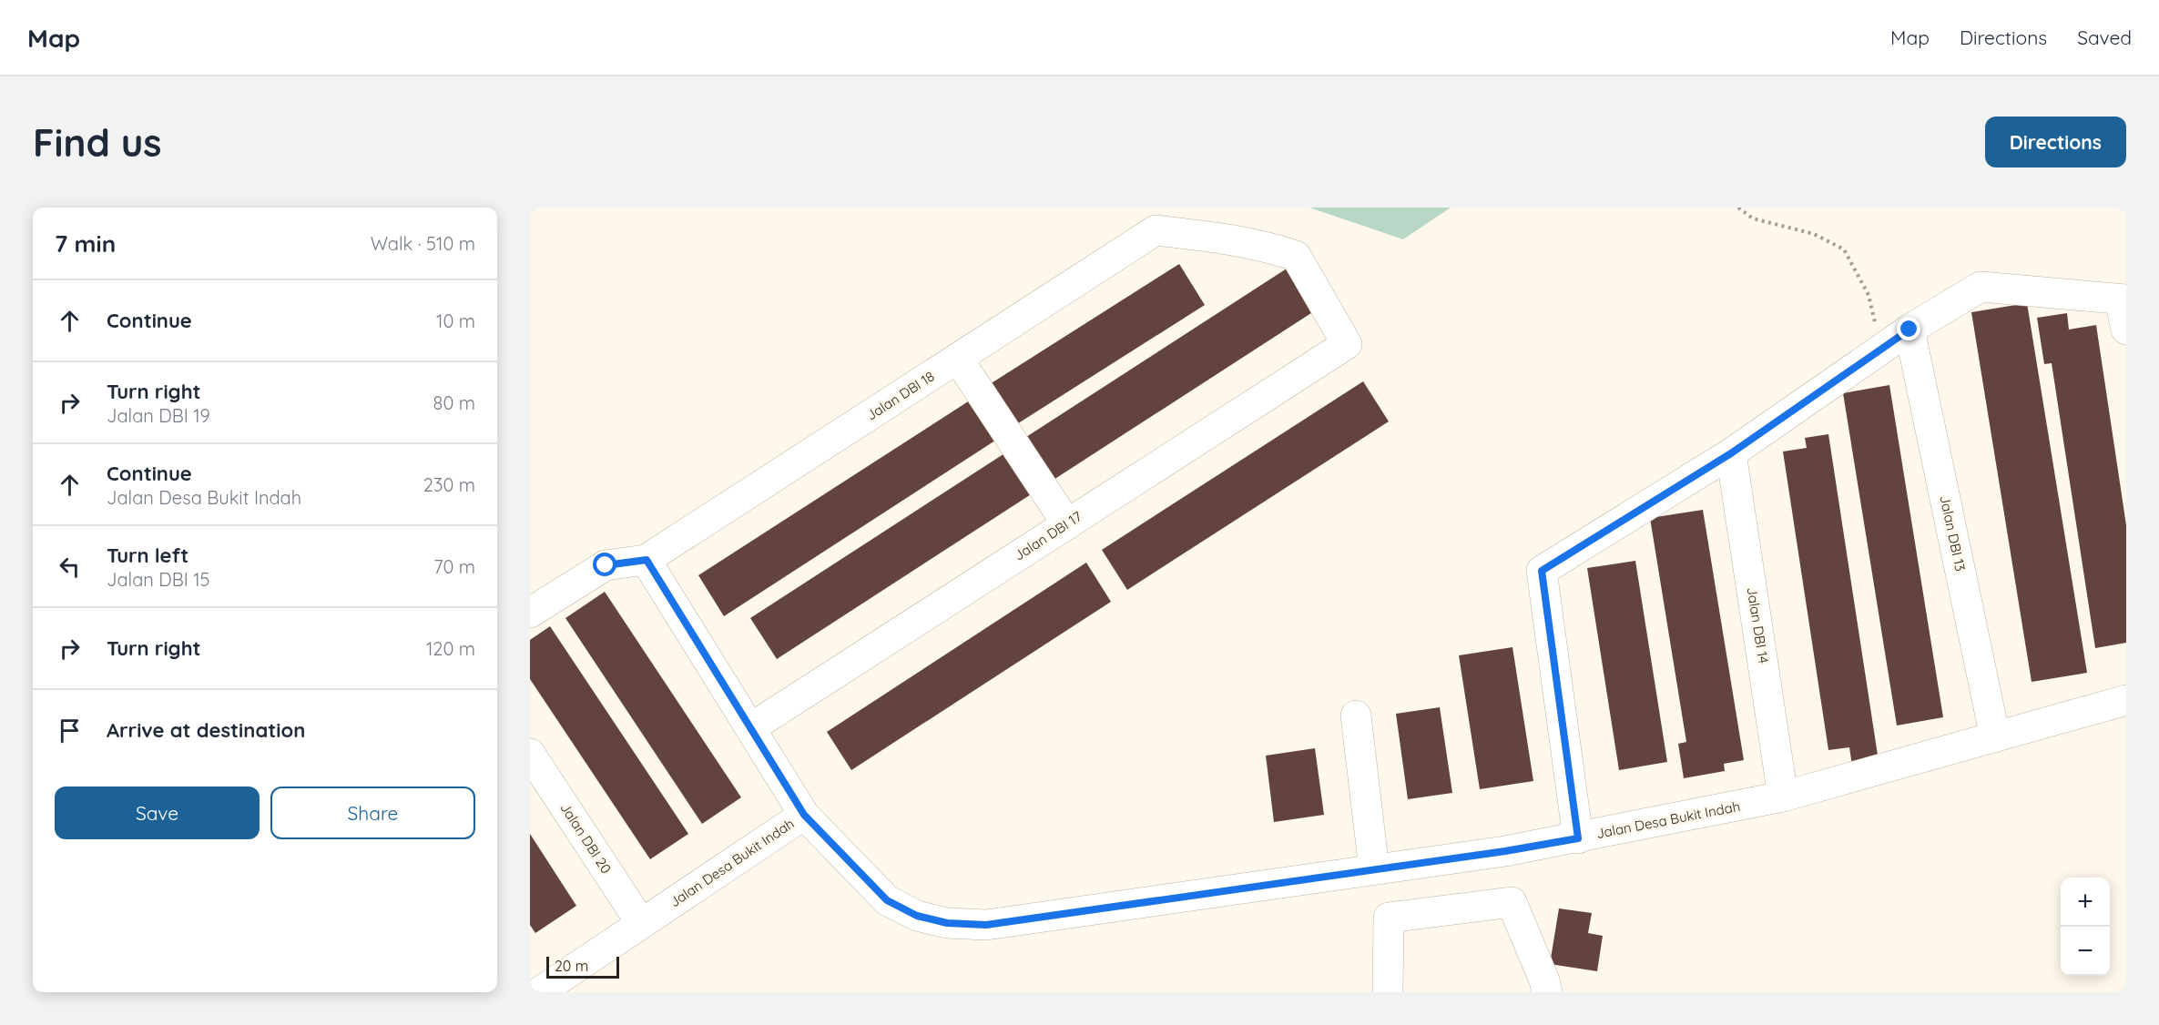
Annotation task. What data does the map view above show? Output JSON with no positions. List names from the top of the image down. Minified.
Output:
{"streets":{"street":["Jalan DBI 18","Jalan DBI 13","Jalan DBI 17","Jalan DBI 14","Jalan Desa Bukit Indah","Jalan DBI 20"]},"crossings":[["Jalan DBI 18","Jalan DBI 17"],["Jalan DBI 13","Jalan Desa Bukit Indah"],["Jalan DBI 14","Jalan Desa Bukit Indah"],["Jalan Desa Bukit Indah","Jalan DBI 20"]],"scale_bar":"20 m","page":{"header":"Map","nav":["Map","Directions","Saved"],"buttons":["Directions",["Save","Share"]],"title":"Find us","heading":["7 min","Walk · 510 m"],"list":[["Continue","10 m"],["Turn right","Jalan DBI 19","80 m"],["Continue","Jalan Desa Bukit Indah","230 m"],["Turn left","Jalan DBI 15","70 m"],["Turn right","120 m"],"Arrive at destination"],"map_buttons":["+","−"],"scale":"20 m"}}
